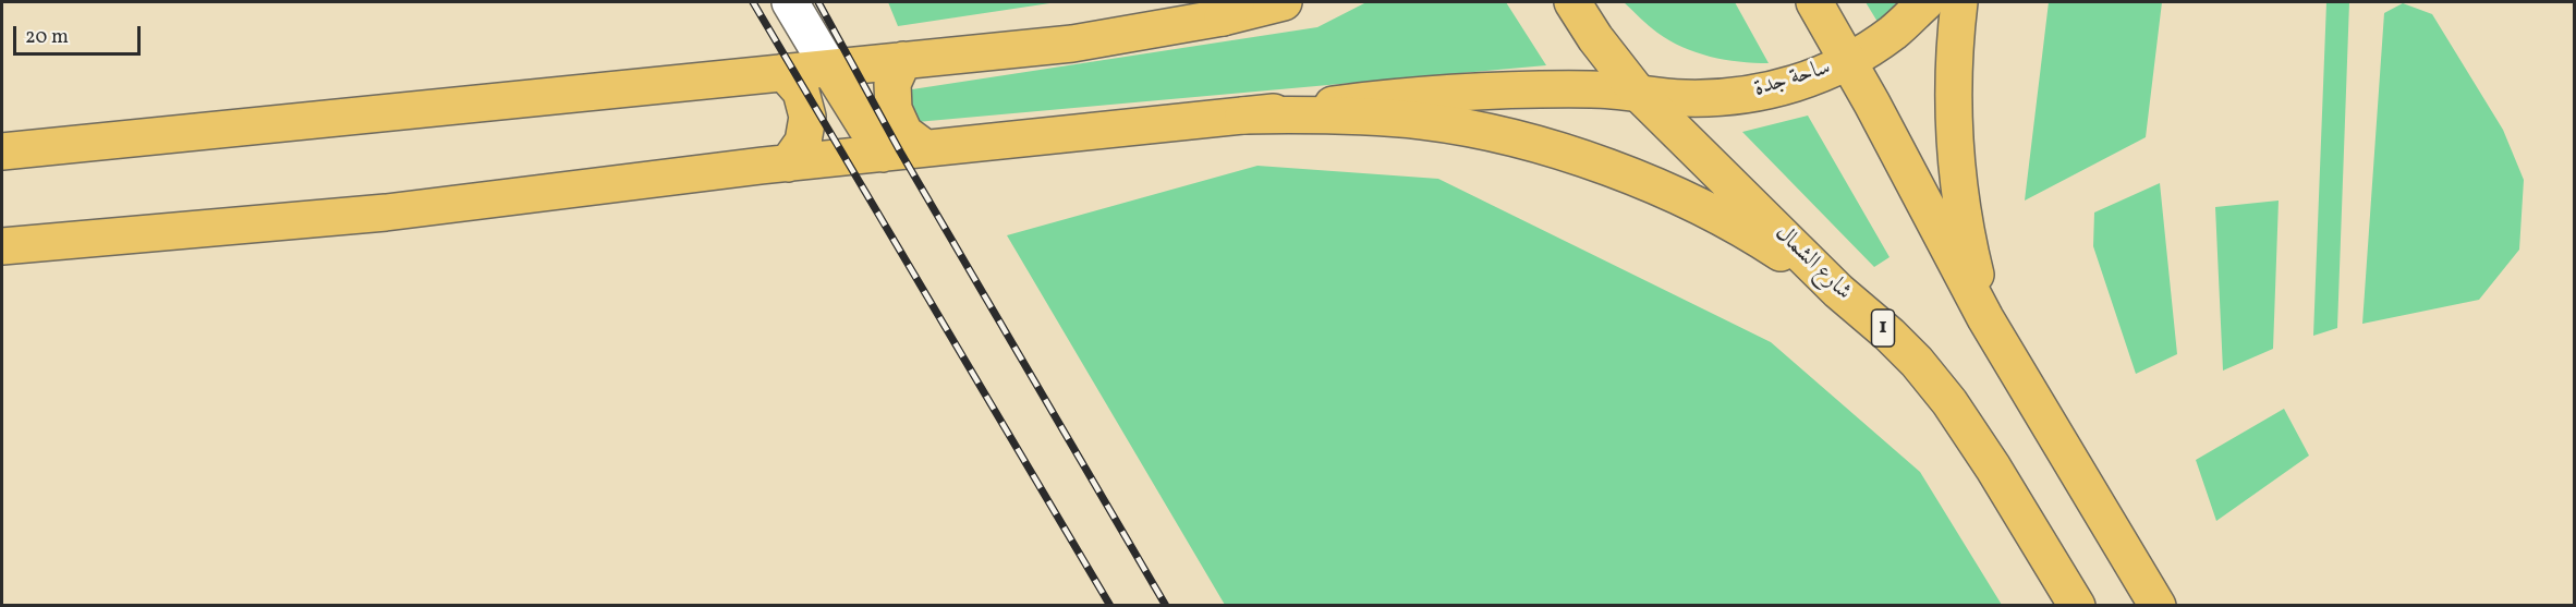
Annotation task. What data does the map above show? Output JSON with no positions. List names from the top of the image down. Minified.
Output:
{"streets":{"main road":["ساحة جدة","شارع الشمال","1"]},"crossings":[["ساحة جدة","شارع الشمال"]],"scale_bar":"20 m"}
